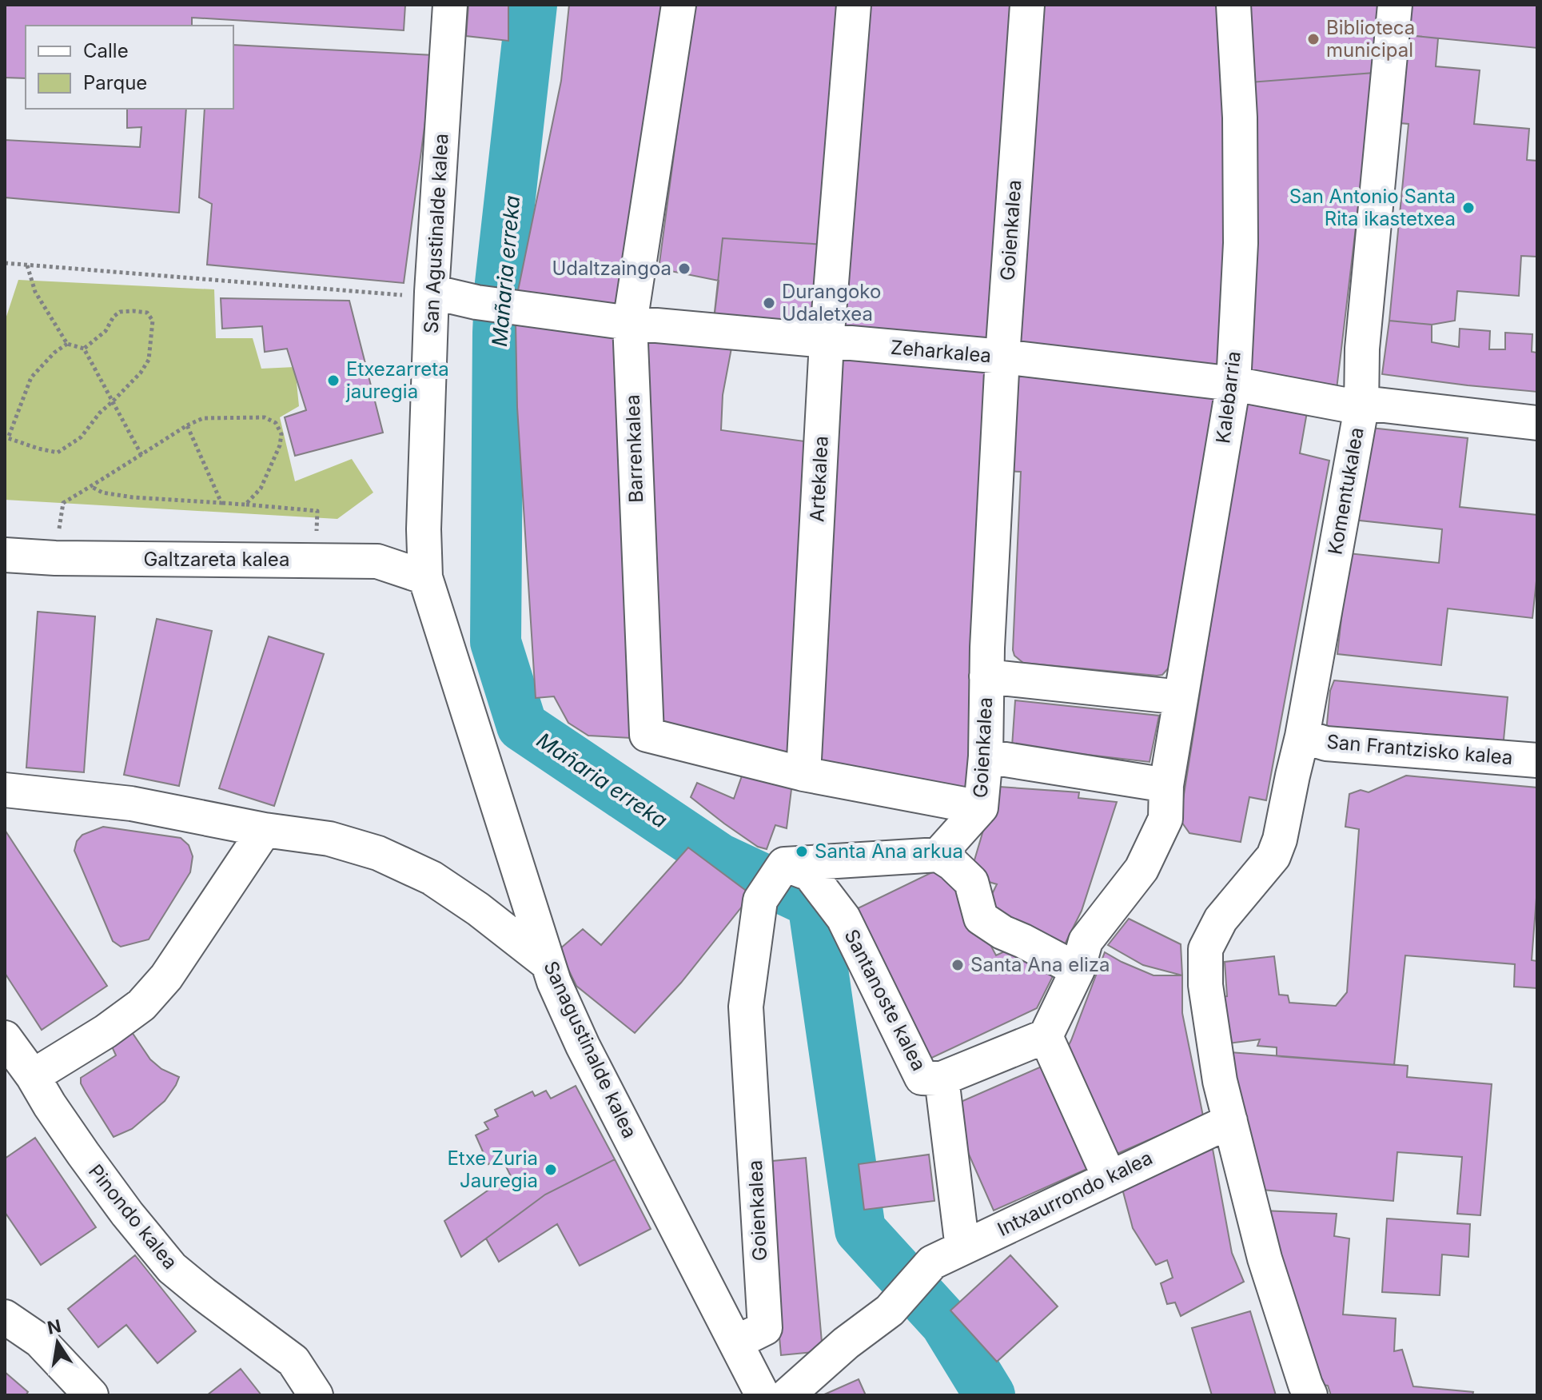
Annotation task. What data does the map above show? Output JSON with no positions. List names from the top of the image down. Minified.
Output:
{"streets":{"street":["Goienkalea","San Agustinalde kalea","Zeharkalea","Kalebarria","Barrenkalea","Artekalea","Komentukalea","Galtzareta kalea","San Frantzisko kalea","Santanoste kalea","Sanagustinalde kalea","Intxaurrondo kalea","Pinondo kalea"]},"crossings":[["Goienkalea","Zeharkalea"],["Goienkalea","Santanoste kalea"],["Goienkalea","Sanagustinalde kalea"],["San Agustinalde kalea","Zeharkalea"],["San Agustinalde kalea","Galtzareta kalea"],["San Agustinalde kalea","Sanagustinalde kalea"],["Zeharkalea","Kalebarria"],["Zeharkalea","Barrenkalea"],["Zeharkalea","Artekalea"],["Zeharkalea","Komentukalea"],["Barrenkalea","Artekalea"],["Komentukalea","San Frantzisko kalea"],["Komentukalea","Intxaurrondo kalea"],["Galtzareta kalea","Sanagustinalde kalea"]],"water":["Mañaria erreka"],"places":["Biblioteca municipal","San Antonio Santa Rita ikastetxea","Udaltzaingoa","Durangoko Udaletxea","Etxezarreta jauregia","Santa Ana arkua","Santa Ana eliza","Etxe Zuria Jauregia"],"legend":["Calle","Parque"],"north":"top"}
